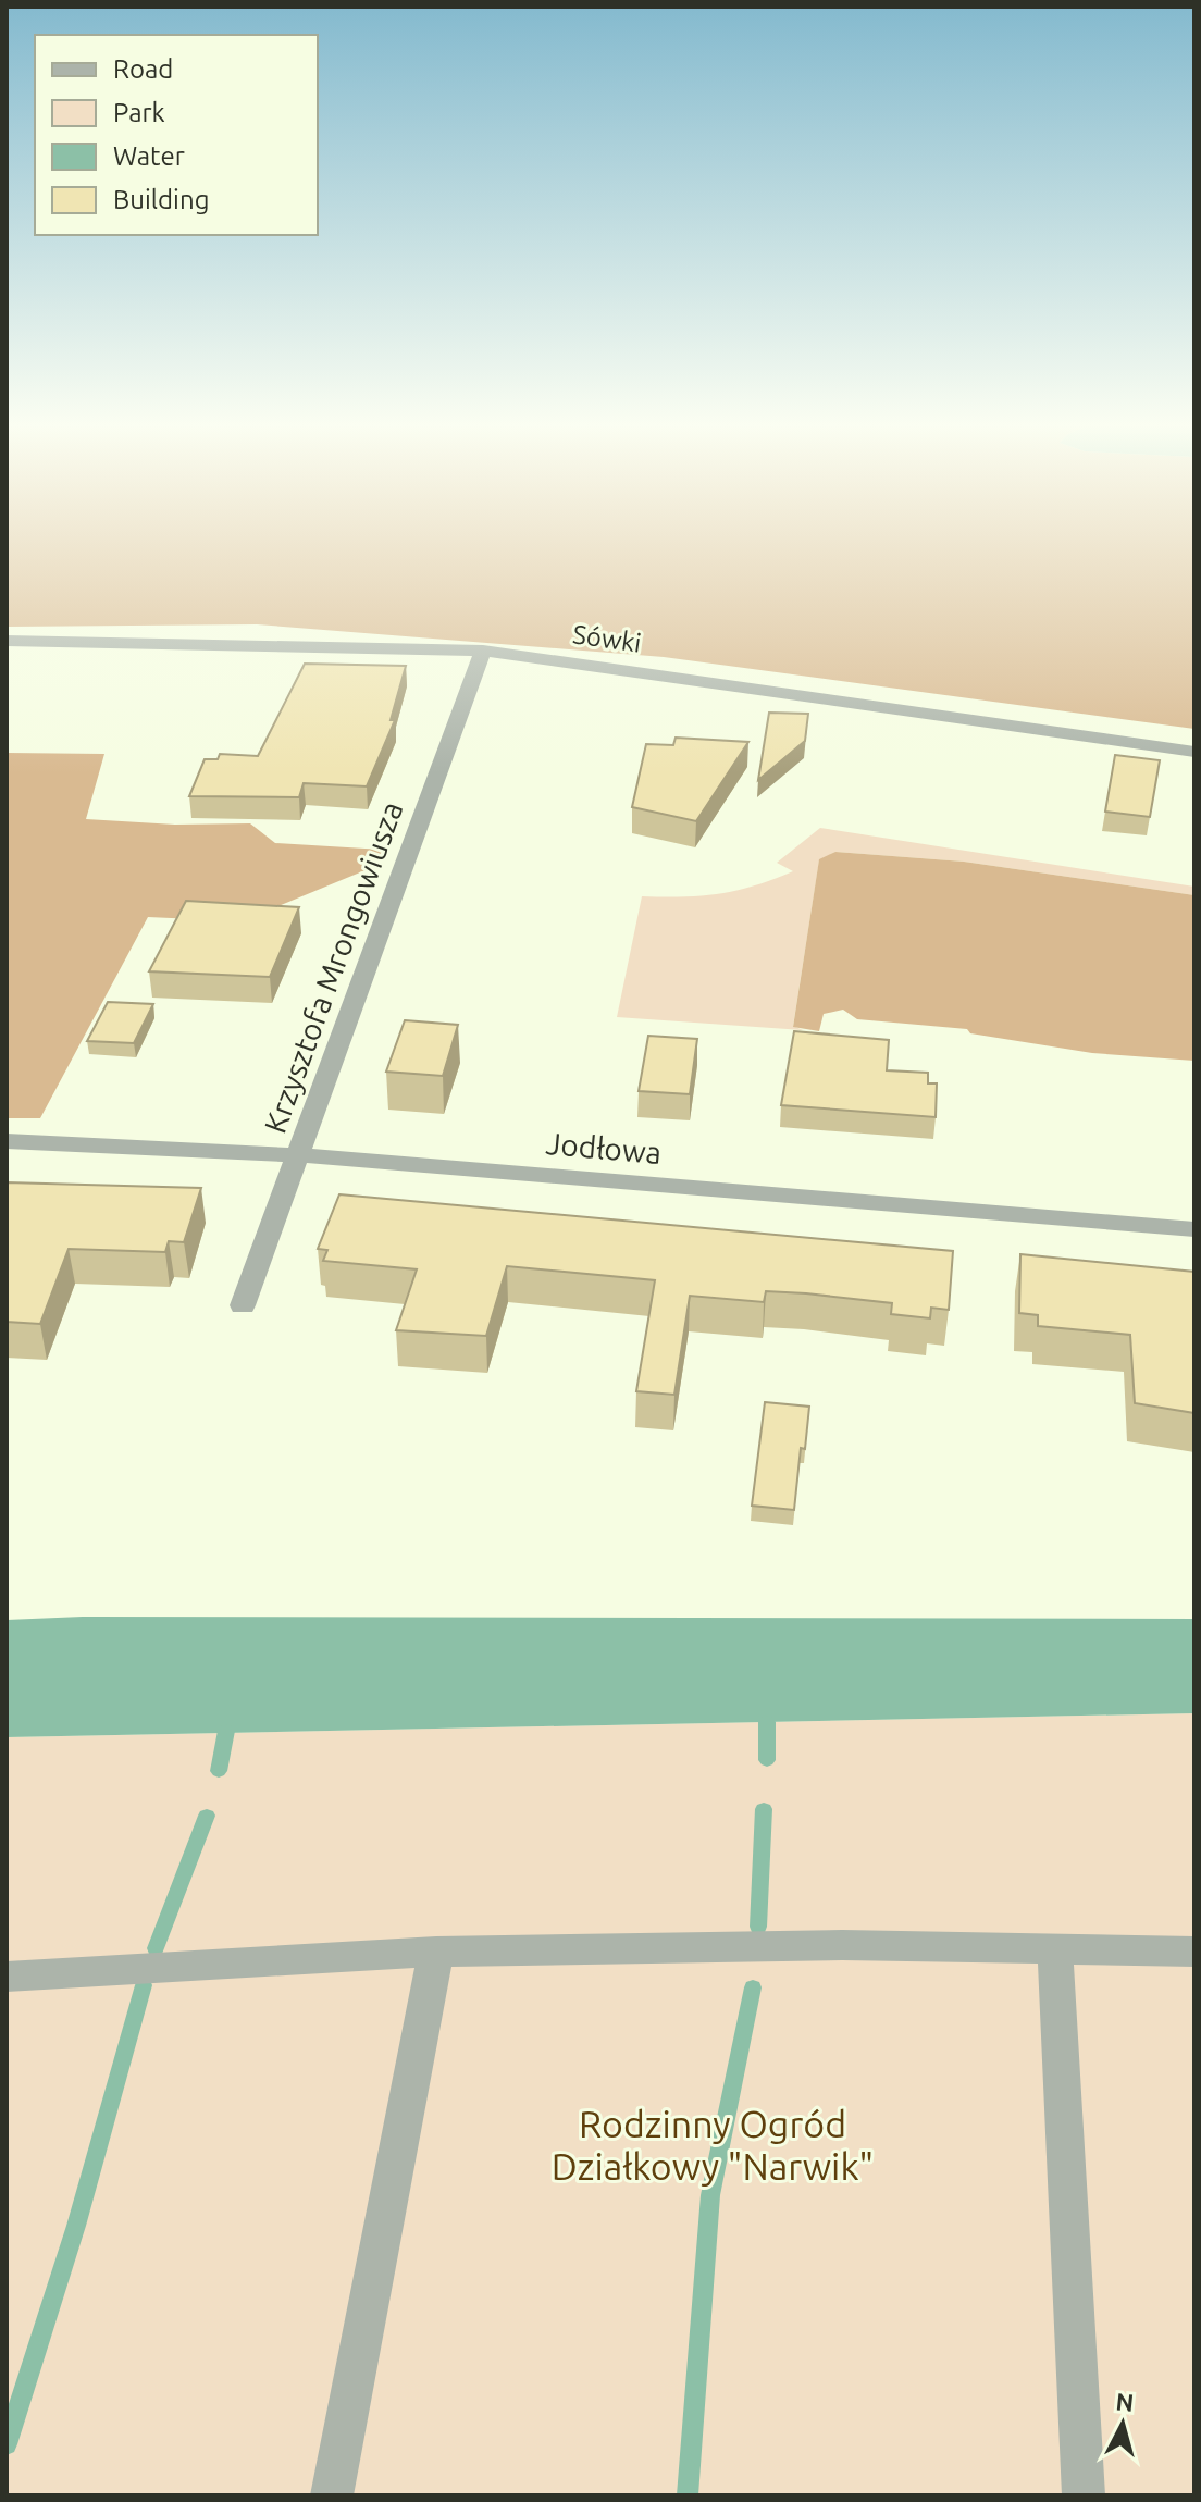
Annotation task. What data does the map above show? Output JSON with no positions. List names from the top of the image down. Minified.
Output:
{"streets":{"street":["Sówki","Krzysztofa Mrongowiusza","Jodłowa"]},"crossings":[["Sówki","Krzysztofa Mrongowiusza"],["Krzysztofa Mrongowiusza","Jodłowa"]],"parks":["Rodzinny Ogród Działkowy \"Narwik\""],"legend":["Road","Park","Water","Building"],"north":"top"}
